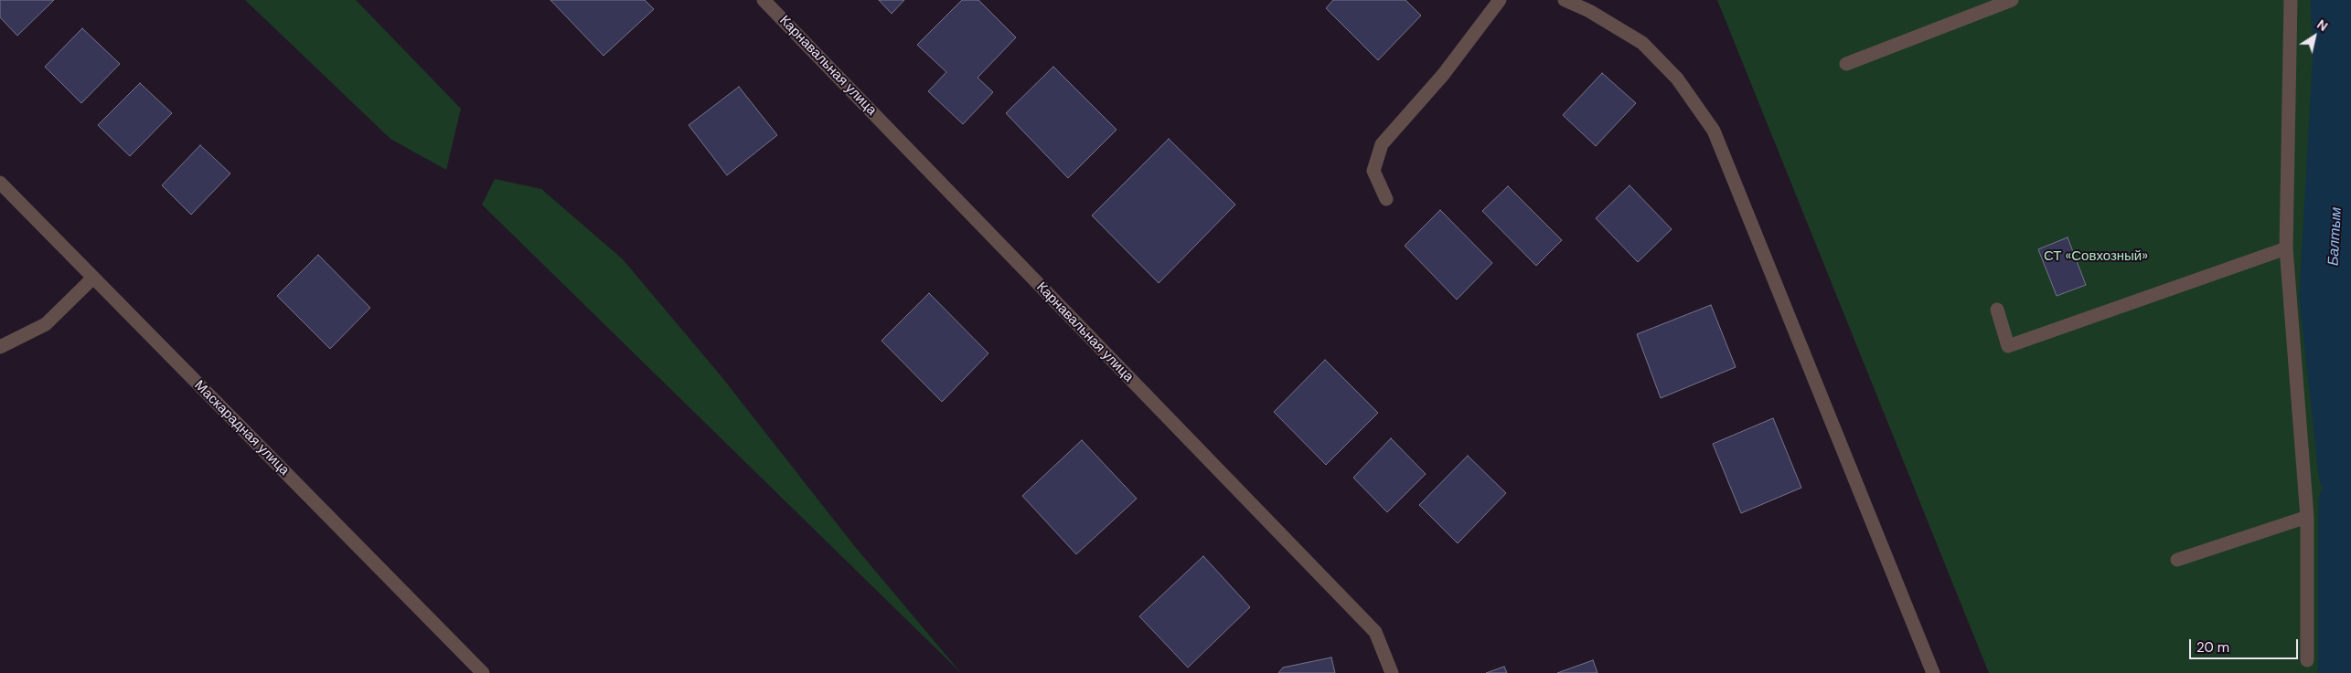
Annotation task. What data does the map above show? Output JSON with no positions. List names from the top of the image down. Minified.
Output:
{"streets":{"street":["Карнавальная улица","Маскарадная улица"]},"water":["Балтым"],"parks":["СТ «Совхозный»"],"scale_bar":"20 m","north":"top right"}
